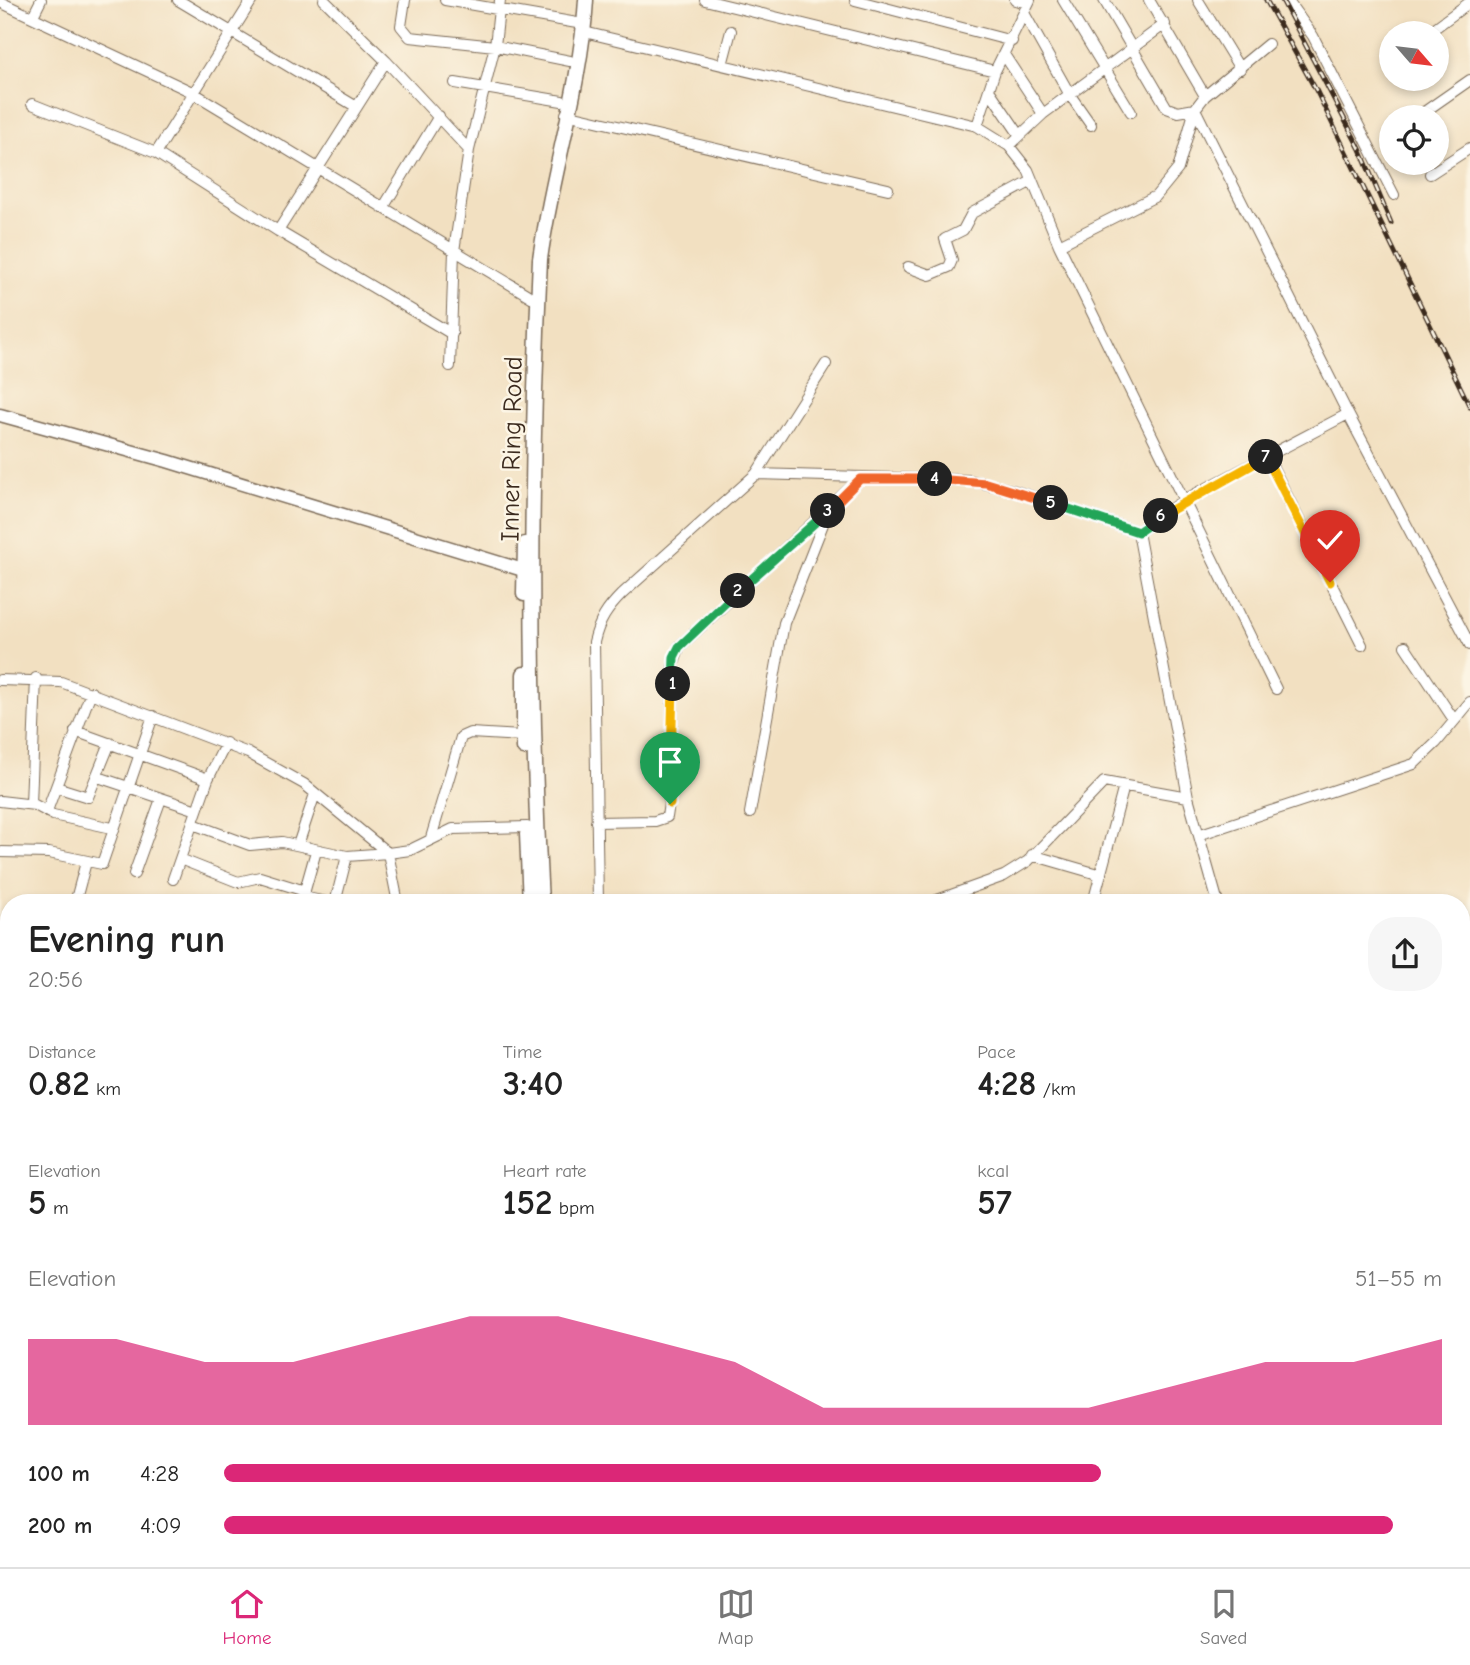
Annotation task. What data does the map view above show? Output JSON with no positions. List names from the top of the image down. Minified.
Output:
{"streets":{"main road":["Inner Ring Road"]},"north":"bottom right","page":{"pins":["7","4","5","3","6","2","1"],"heading":["Evening run","20:56"],"stats":[["Distance","0.82 km"],["Time","3:40"],["Pace","4:28 /km"],["Elevation","5 m"],["Heart rate","152 bpm"],["kcal","57"]],"chart":["Elevation","51–55 m"],"list":[{"name":"100 m","note":"4:28"},{"name":"200 m","note":"4:09"}],"tabs":["Home","Map","Saved"]}}
